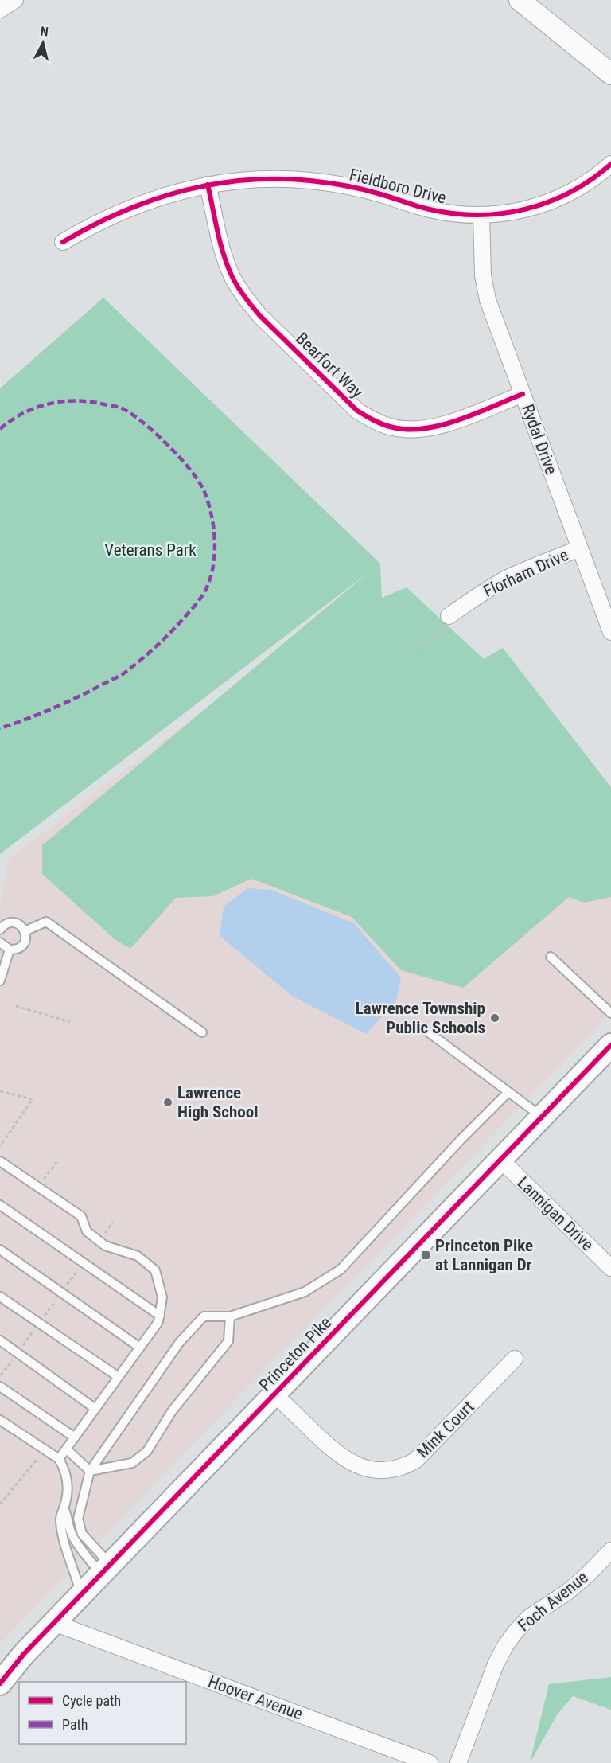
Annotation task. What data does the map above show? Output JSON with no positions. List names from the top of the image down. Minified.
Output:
{"streets":{"main road":["Princeton Pike"],"street":["Fieldboro Drive","Bearfort Way","Rydal Drive","Florham Drive","Lannigan Drive","Mink Court","Foch Avenue","Hoover Avenue"]},"crossings":[["Fieldboro Drive","Bearfort Way"],["Fieldboro Drive","Rydal Drive"],["Bearfort Way","Rydal Drive"],["Rydal Drive","Florham Drive"],["Lannigan Drive","Princeton Pike"],["Princeton Pike","Mink Court"],["Princeton Pike","Hoover Avenue"]],"parks":["Veterans Park"],"places":{"other":["Lawrence Township Public Schools","Lawrence High School"],"transit":["Princeton Pike at Lannigan Dr"]},"legend":["Cycle path","Path"],"north":"top"}
